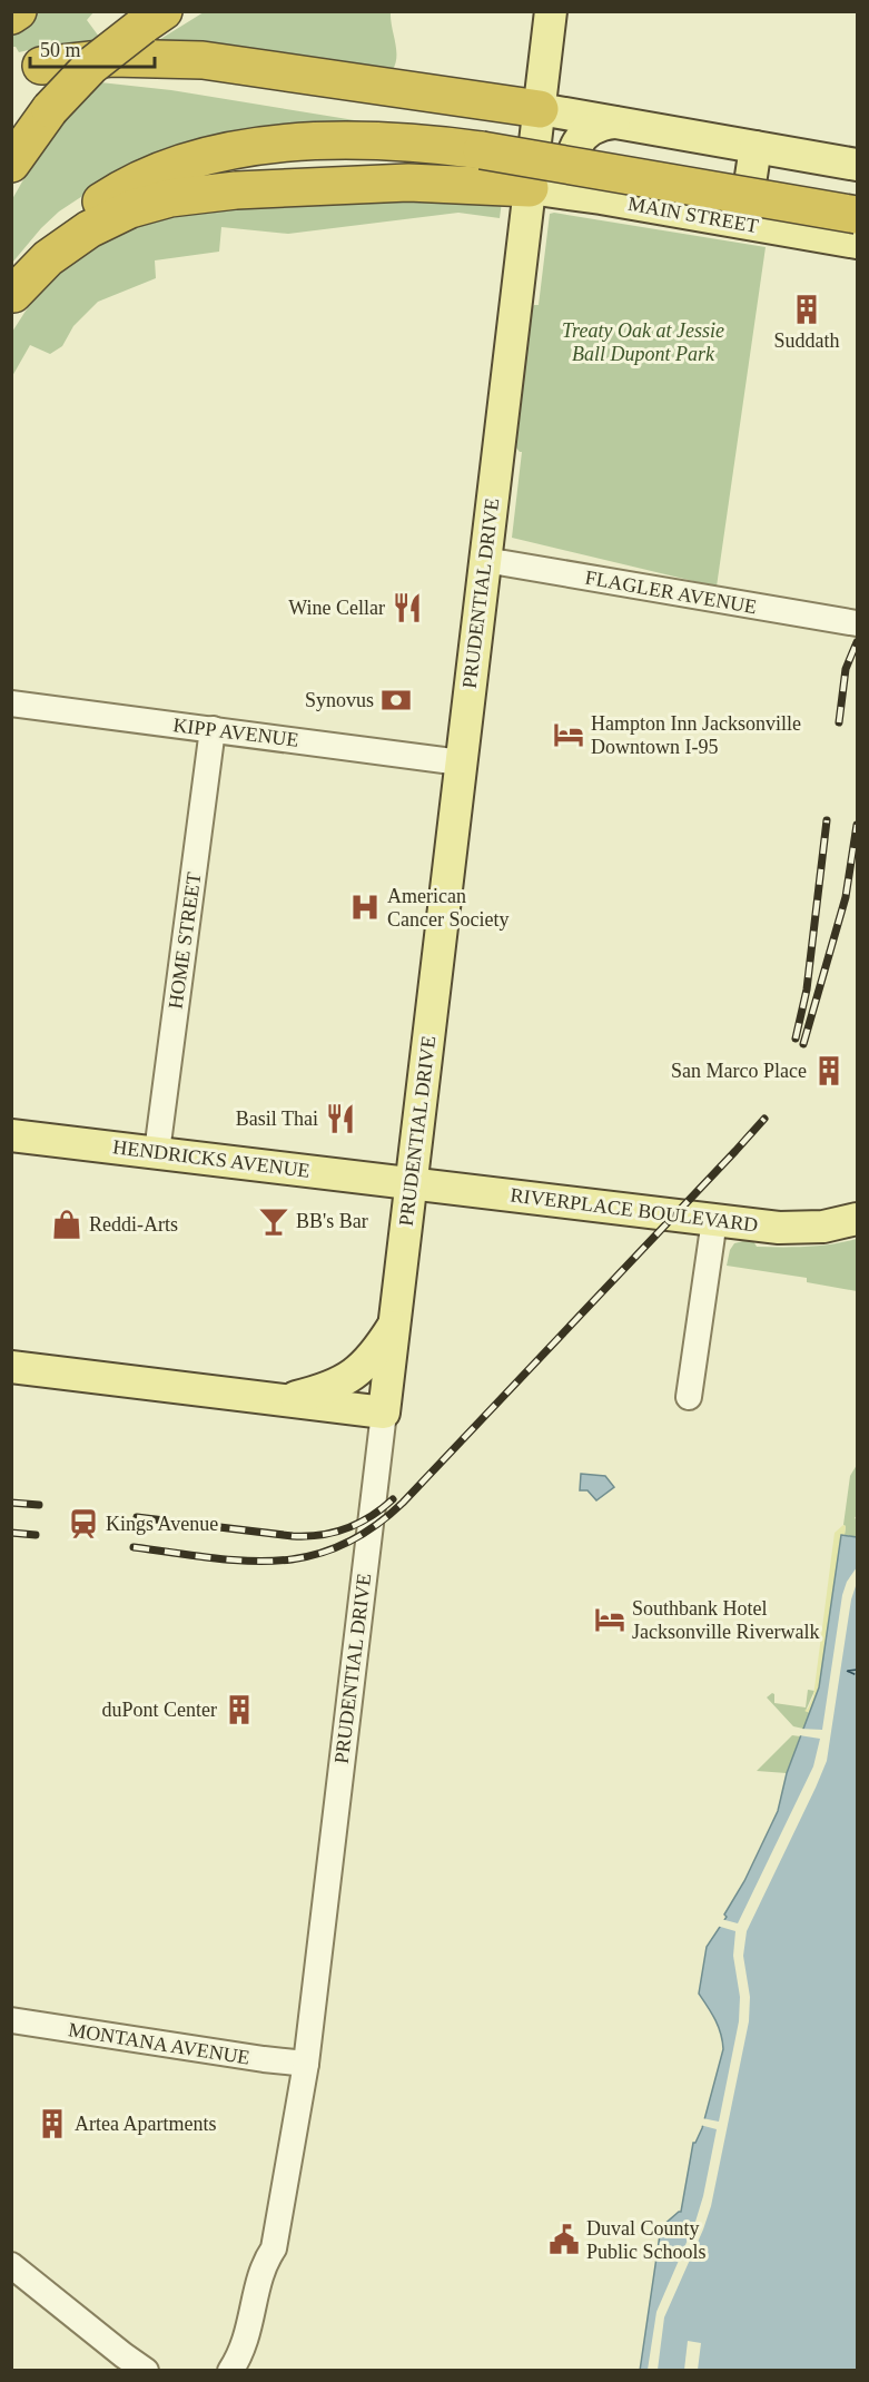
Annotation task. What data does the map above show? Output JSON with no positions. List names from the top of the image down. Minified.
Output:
{"streets":{"main road":["MAIN STREET","PRUDENTIAL DRIVE","HENDRICKS AVENUE","RIVERPLACE BOULEVARD"],"street":["FLAGLER AVENUE","KIPP AVENUE","HOME STREET","MONTANA AVENUE"]},"crossings":[["MAIN STREET","PRUDENTIAL DRIVE"],["FLAGLER AVENUE","PRUDENTIAL DRIVE"],["PRUDENTIAL DRIVE","KIPP AVENUE"],["PRUDENTIAL DRIVE","HENDRICKS AVENUE"],["PRUDENTIAL DRIVE","RIVERPLACE BOULEVARD"],["PRUDENTIAL DRIVE","MONTANA AVENUE"],["KIPP AVENUE","HOME STREET"],["HOME STREET","HENDRICKS AVENUE"],["HENDRICKS AVENUE","RIVERPLACE BOULEVARD"]],"parks":["Treaty Oak at Jessie Ball Dupont Park"],"places":{"building":["Suddath","San Marco Place","duPont Center","Artea Apartments"],"restaurant":["Wine Cellar","Basil Thai"],"bank":["Synovus"],"hotel":["Hampton Inn Jacksonville Downtown I-95","Southbank Hotel Jacksonville Riverwalk"],"hospital":["American Cancer Society"],"bar":["BB's Bar"],"shop":["Reddi-Arts"],"station":["Kings Avenue"],"public building":["Duval County Public Schools"]},"scale_bar":"50 m"}
